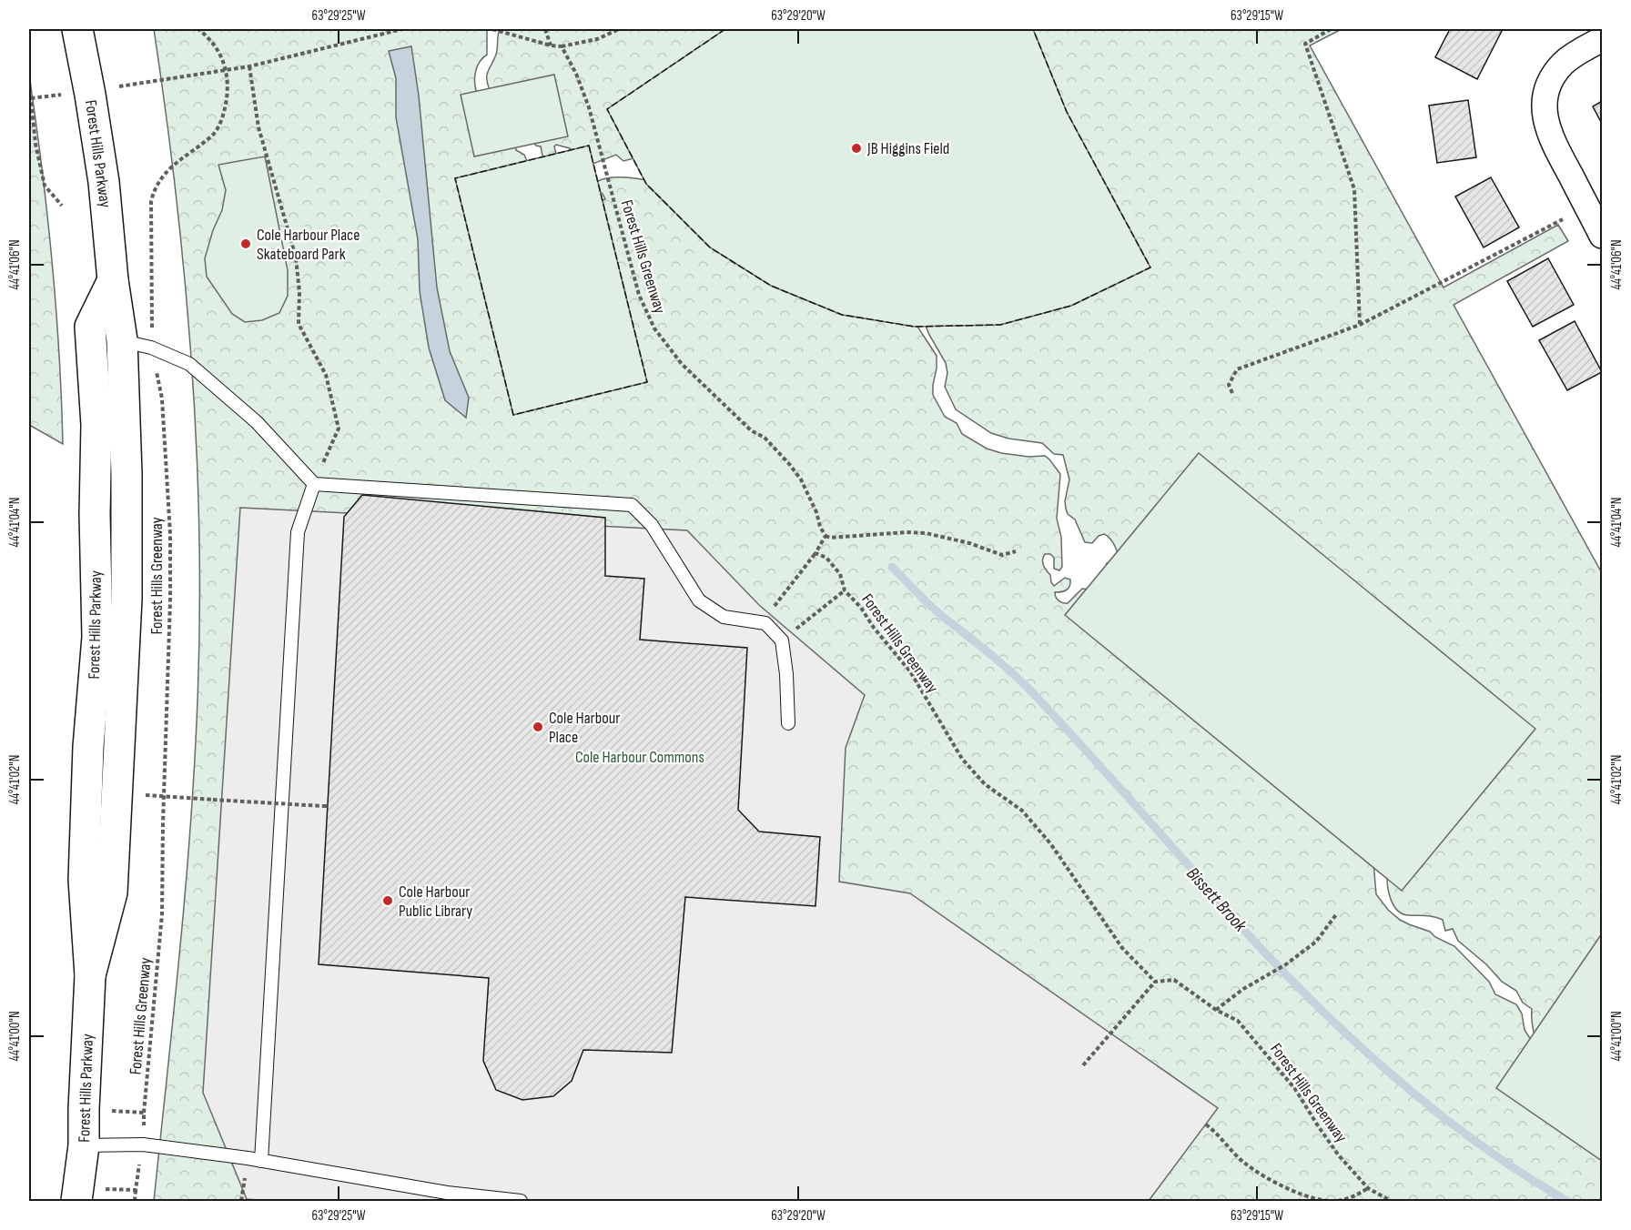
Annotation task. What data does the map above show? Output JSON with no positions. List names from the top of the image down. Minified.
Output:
{"streets":{"main road":["Forest Hills Parkway"],"path":["Forest Hills Greenway"]},"water":["Bissett Brook"],"parks":["Cole Harbour Commons"],"places":["JB Higgins Field","Cole Harbour Place Skateboard Park","Cole Harbour Place","Cole Harbour Public Library"],"coordinates":["63°29'25\"W","63°29'20\"W","63°29'15\"W","44°41'06\"N","44°41'04\"N","44°41'02\"N","44°41'00\"N"]}
